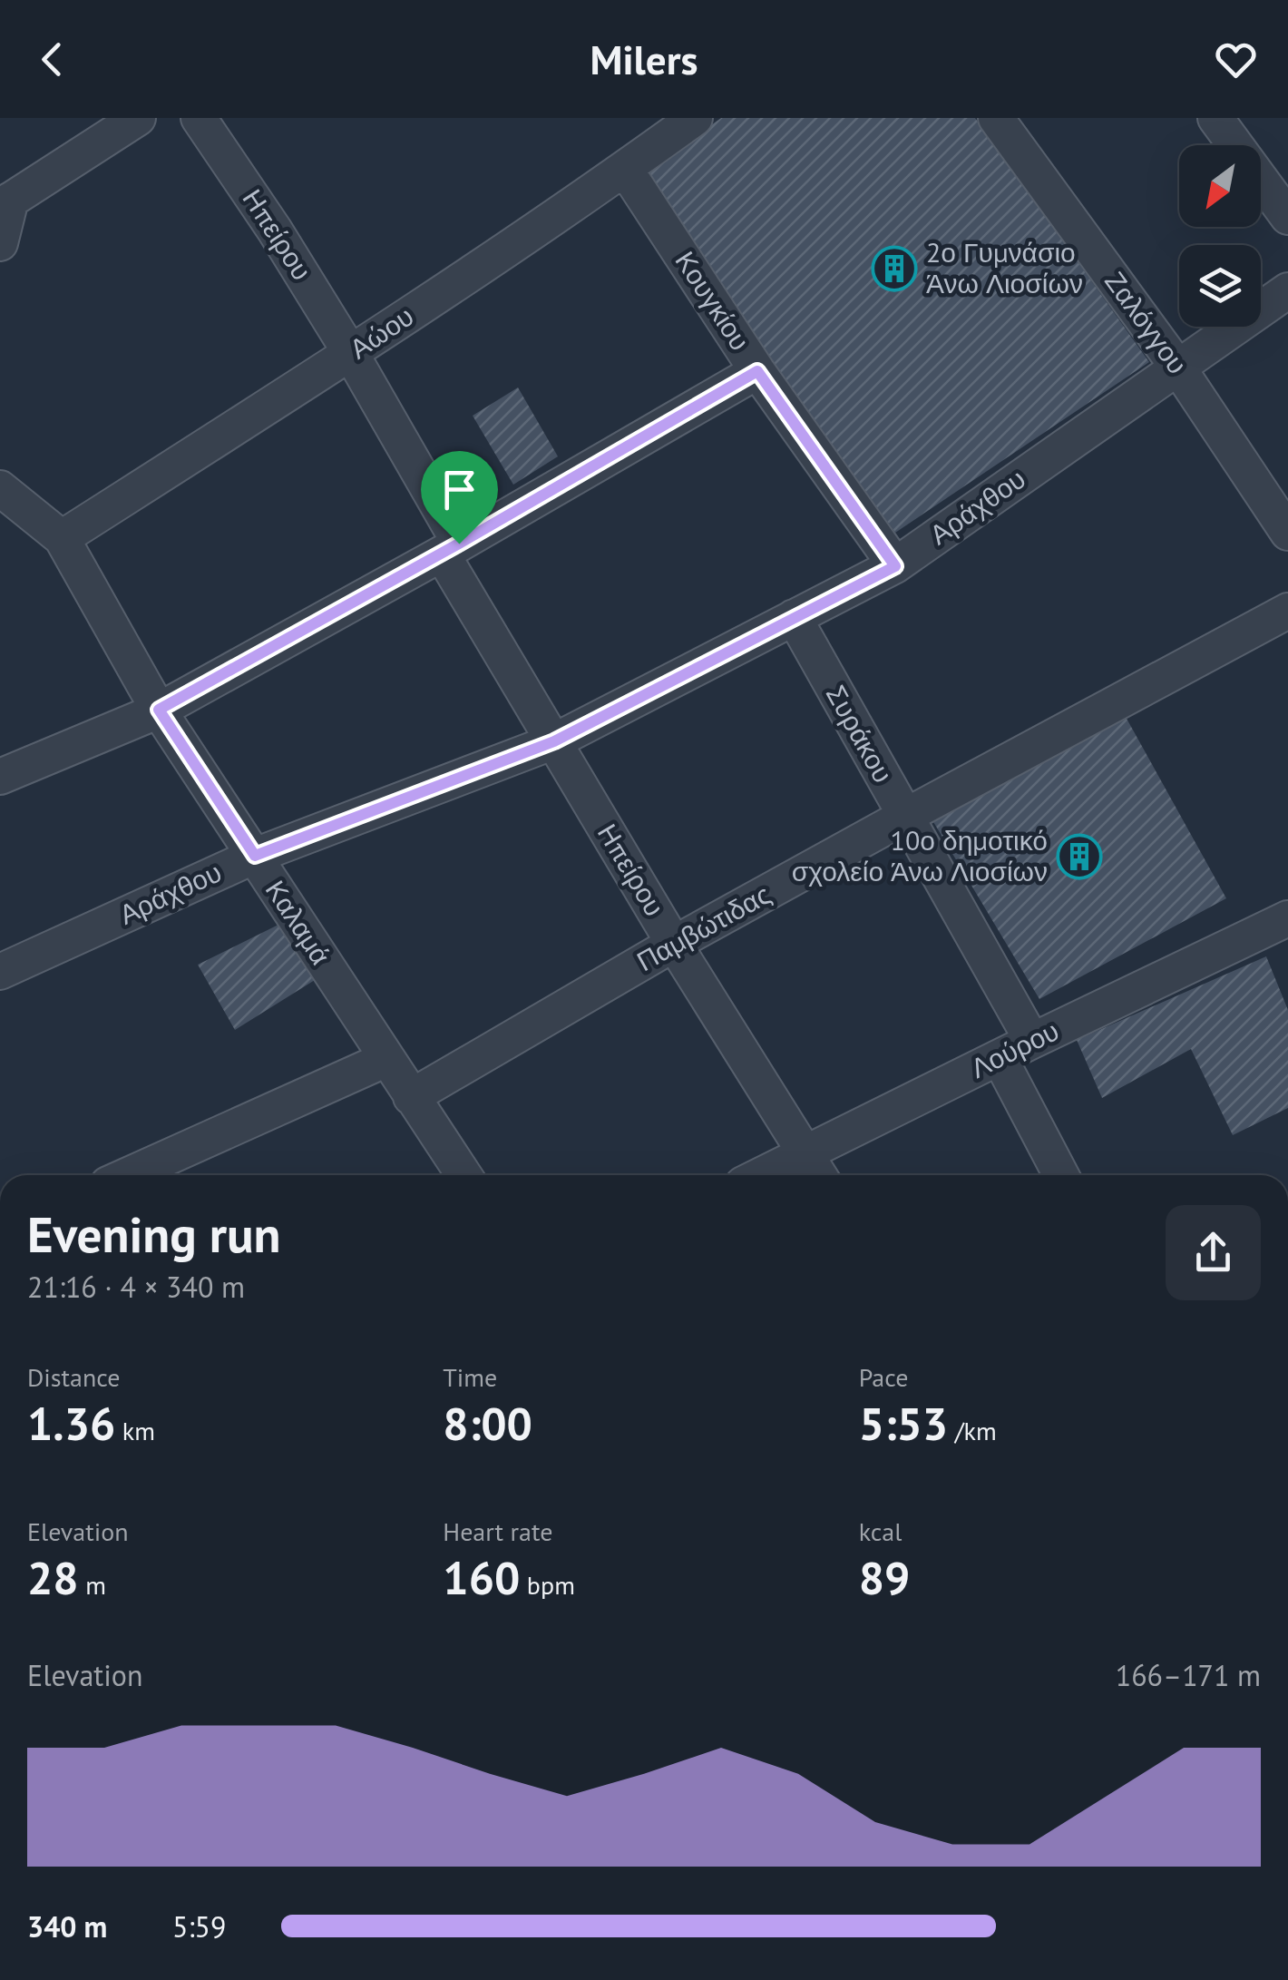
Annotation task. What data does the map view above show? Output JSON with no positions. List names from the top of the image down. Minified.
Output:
{"streets":{"street":["Ηπείρου","Κουγκίου","Ζαλόγγου","Αώου","Αράχθου","Συράκου","Καλαμά","Παμβώτιδας","Λούρου"]},"crossings":[["Ηπείρου","Αώου"],["Ηπείρου","Αράχθου"],["Ηπείρου","Παμβώτιδας"],["Ηπείρου","Λούρου"],["Κουγκίου","Αώου"],["Κουγκίου","Αράχθου"],["Ζαλόγγου","Αράχθου"],["Αώου","Καλαμά"],["Αράχθου","Συράκου"],["Αράχθου","Καλαμά"],["Συράκου","Παμβώτιδας"],["Συράκου","Λούρου"],["Καλαμά","Παμβώτιδας"]],"places":{"building":["2ο Γυμνάσιο Άνω Λιοσίων","10ο δημοτικό σχολείο Άνω Λιοσίων"]},"north":"bottom left","page":{"header":"Milers","heading":["Evening run","21:16 · 4 × 340 m"],"stats":[["Distance","1.36 km"],["Time","8:00"],["Pace","5:53 /km"],["Elevation","28 m"],["Heart rate","160 bpm"],["kcal","89"]],"chart":["Elevation","166–171 m"],"list":[{"name":"340 m","note":"5:59"}]}}
